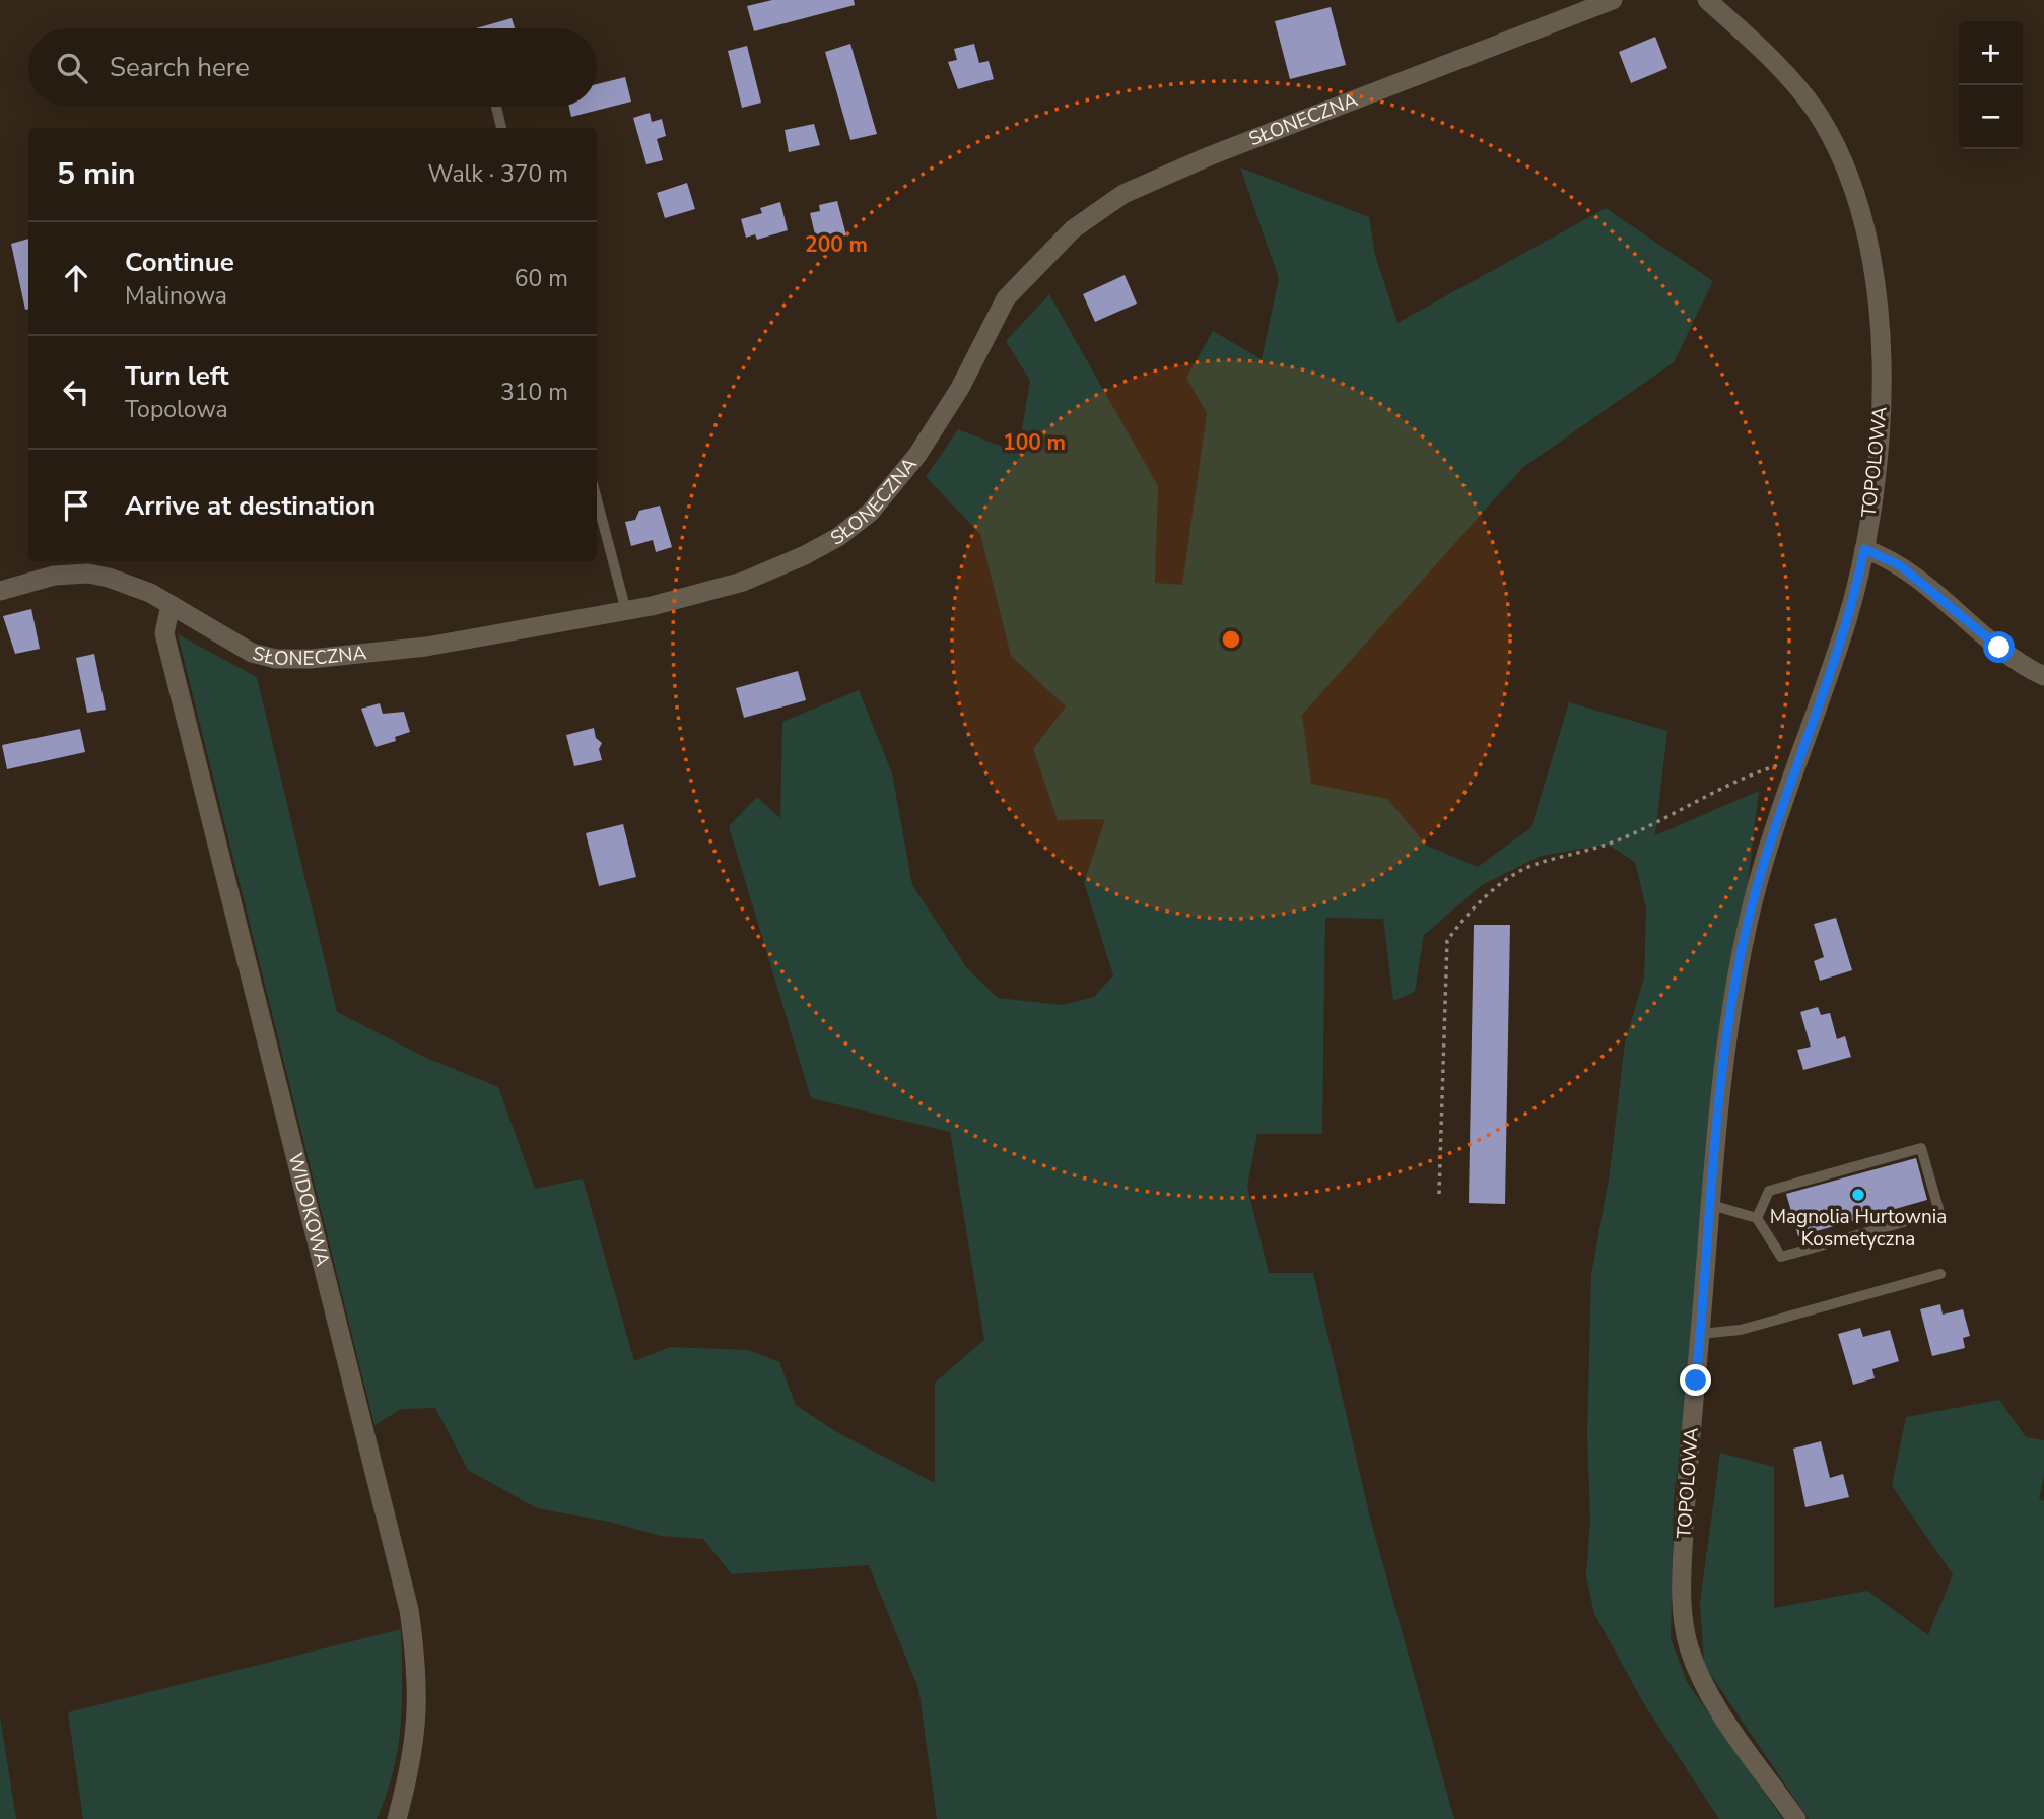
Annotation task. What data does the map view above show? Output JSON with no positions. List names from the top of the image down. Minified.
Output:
{"streets":{"street":["SŁONECZNA","TOPOLOWA","WIDOKOWA"]},"crossings":[["SŁONECZNA","WIDOKOWA"]],"places":["Magnolia Hurtownia Kosmetyczna"],"page":{"map_buttons":["+","−"],"search":"Search here","heading":["5 min","Walk · 370 m"],"list":[["Continue","Malinowa","60 m"],["Turn left","Topolowa","310 m"],"Arrive at destination"]},"rings":["200 m","100 m"]}
